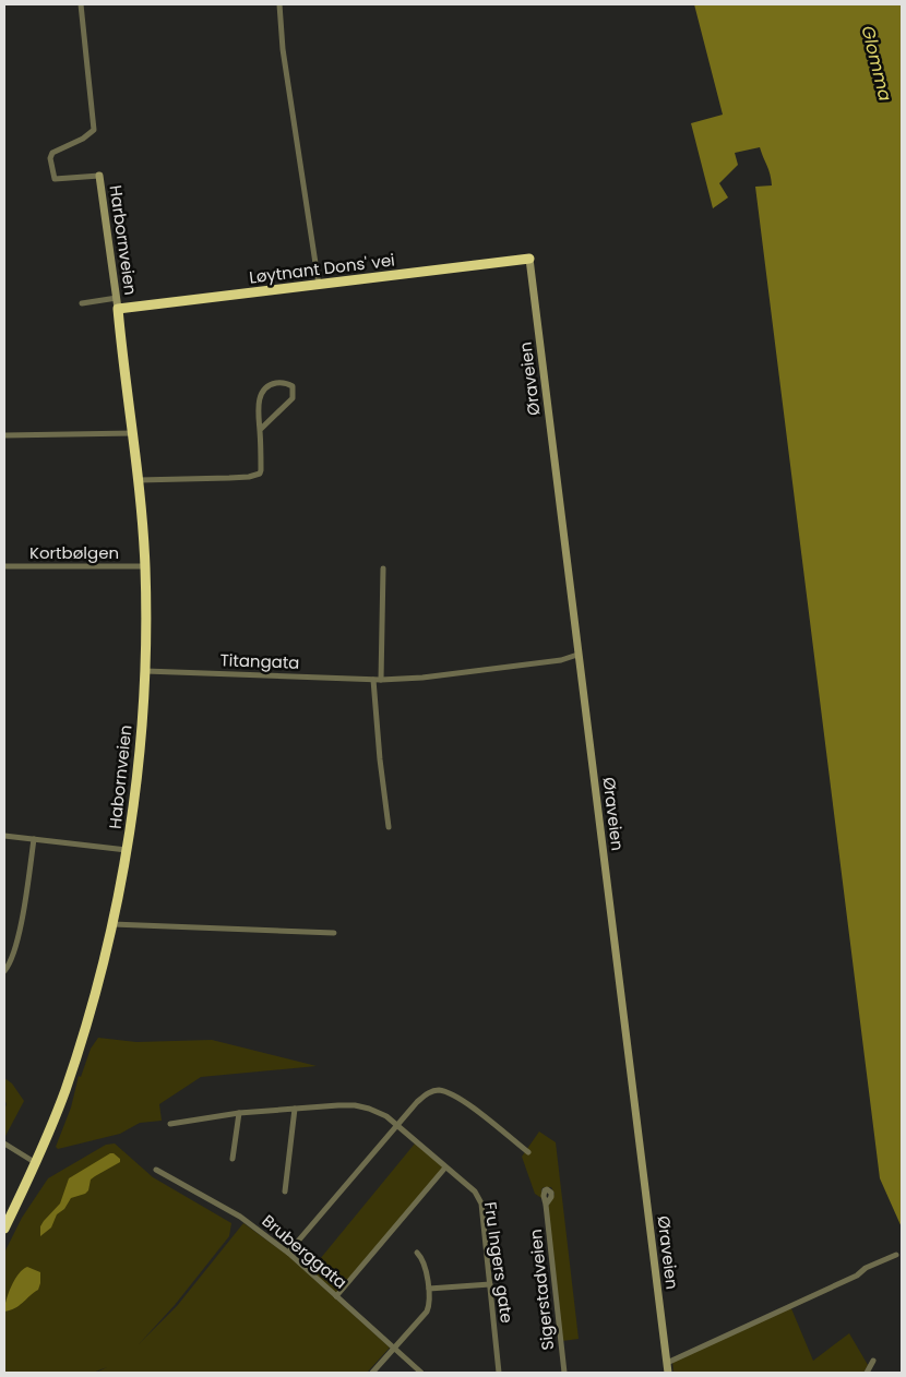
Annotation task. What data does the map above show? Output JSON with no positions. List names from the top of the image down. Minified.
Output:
{"streets":{"highway":["Løytnant Dons' vei","Habornveien"],"street":["Harbornveien","Øraveien","Kortbølgen","Titangata","Bruberggata","Fru Ingers gate","Sigerstadveien"]},"crossings":[["Harbornveien","Løytnant Dons' vei"],["Harbornveien","Habornveien"],["Løytnant Dons' vei","Øraveien"],["Løytnant Dons' vei","Habornveien"],["Øraveien","Titangata"],["Kortbølgen","Habornveien"],["Titangata","Habornveien"]],"water":["Glomma"]}
